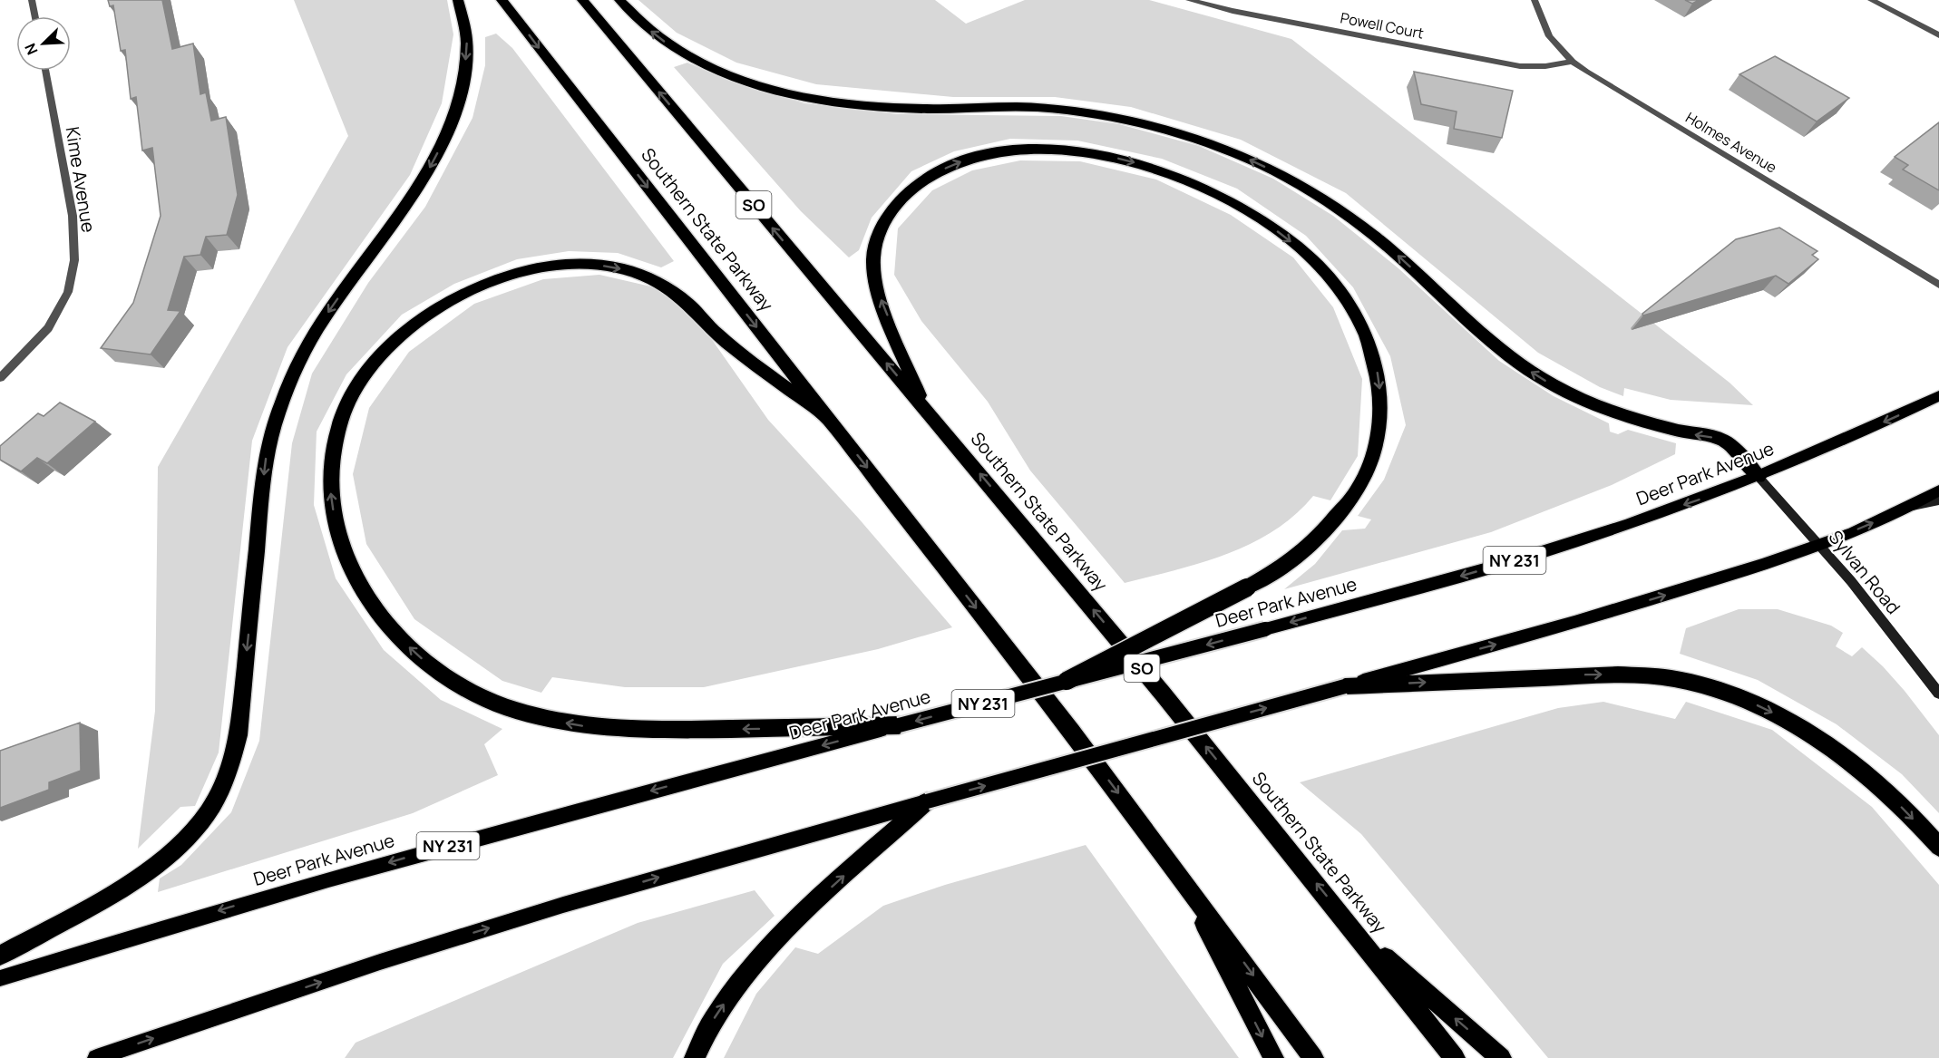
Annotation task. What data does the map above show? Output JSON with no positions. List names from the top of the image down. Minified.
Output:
{"streets":{"highway":["SO","Southern State Parkway"],"main road":["Deer Park Avenue","NY 231"],"street":["Powell Court","Holmes Avenue","Kime Avenue","Sylvan Road"]},"crossings":[["Powell Court","Holmes Avenue"],["Deer Park Avenue","Sylvan Road"]],"north":"bottom left"}
